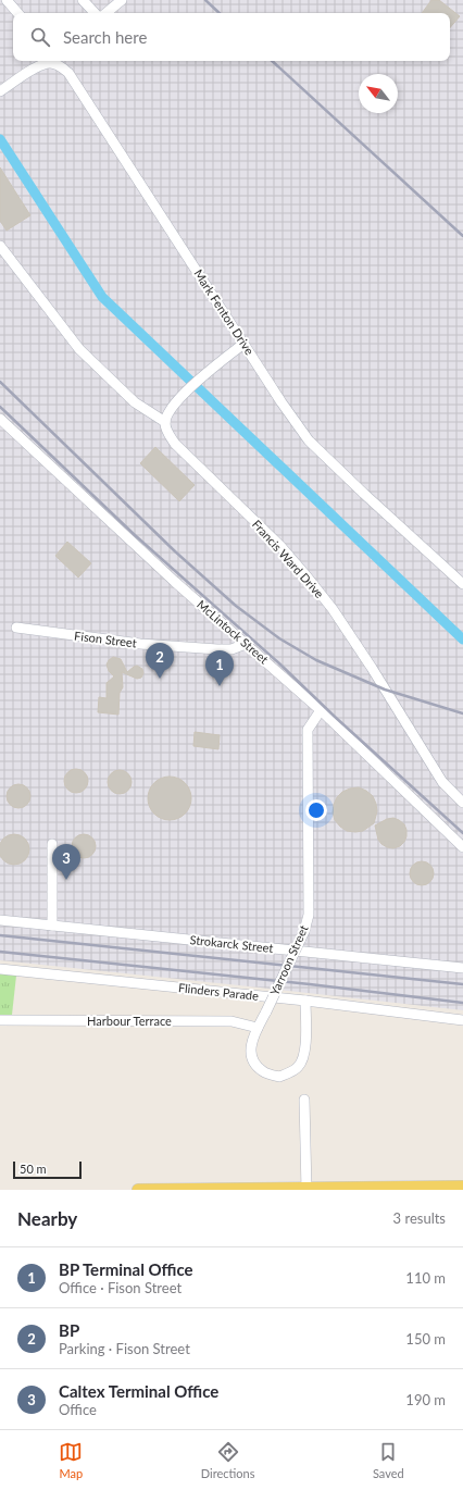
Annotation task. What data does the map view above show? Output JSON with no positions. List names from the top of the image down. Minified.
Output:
{"streets":{"street":["Mark Fenton Drive","Francis Ward Drive","McLintock Street","Fison Street","Strokarck Street","Yarroon Street","Flinders Parade","Harbour Terrace"]},"crossings":[["McLintock Street","Fison Street"],["McLintock Street","Yarroon Street"],["Yarroon Street","Flinders Parade"],["Yarroon Street","Harbour Terrace"]],"scale_bar":"50 m","north":"top left","page":{"search":"Search here","pins":["2","1","3"],"scale":"50 m","heading":["Nearby","3 results"],"list":[{"mark":"1","name":"BP Terminal Office","note":"Office · Fison Street","value":"110 m"},{"mark":"2","name":"BP","note":"Parking · Fison Street","value":"150 m"},{"mark":"3","name":"Caltex Terminal Office","note":"Office","value":"190 m"}],"nav":["Map","Directions","Saved"]}}
